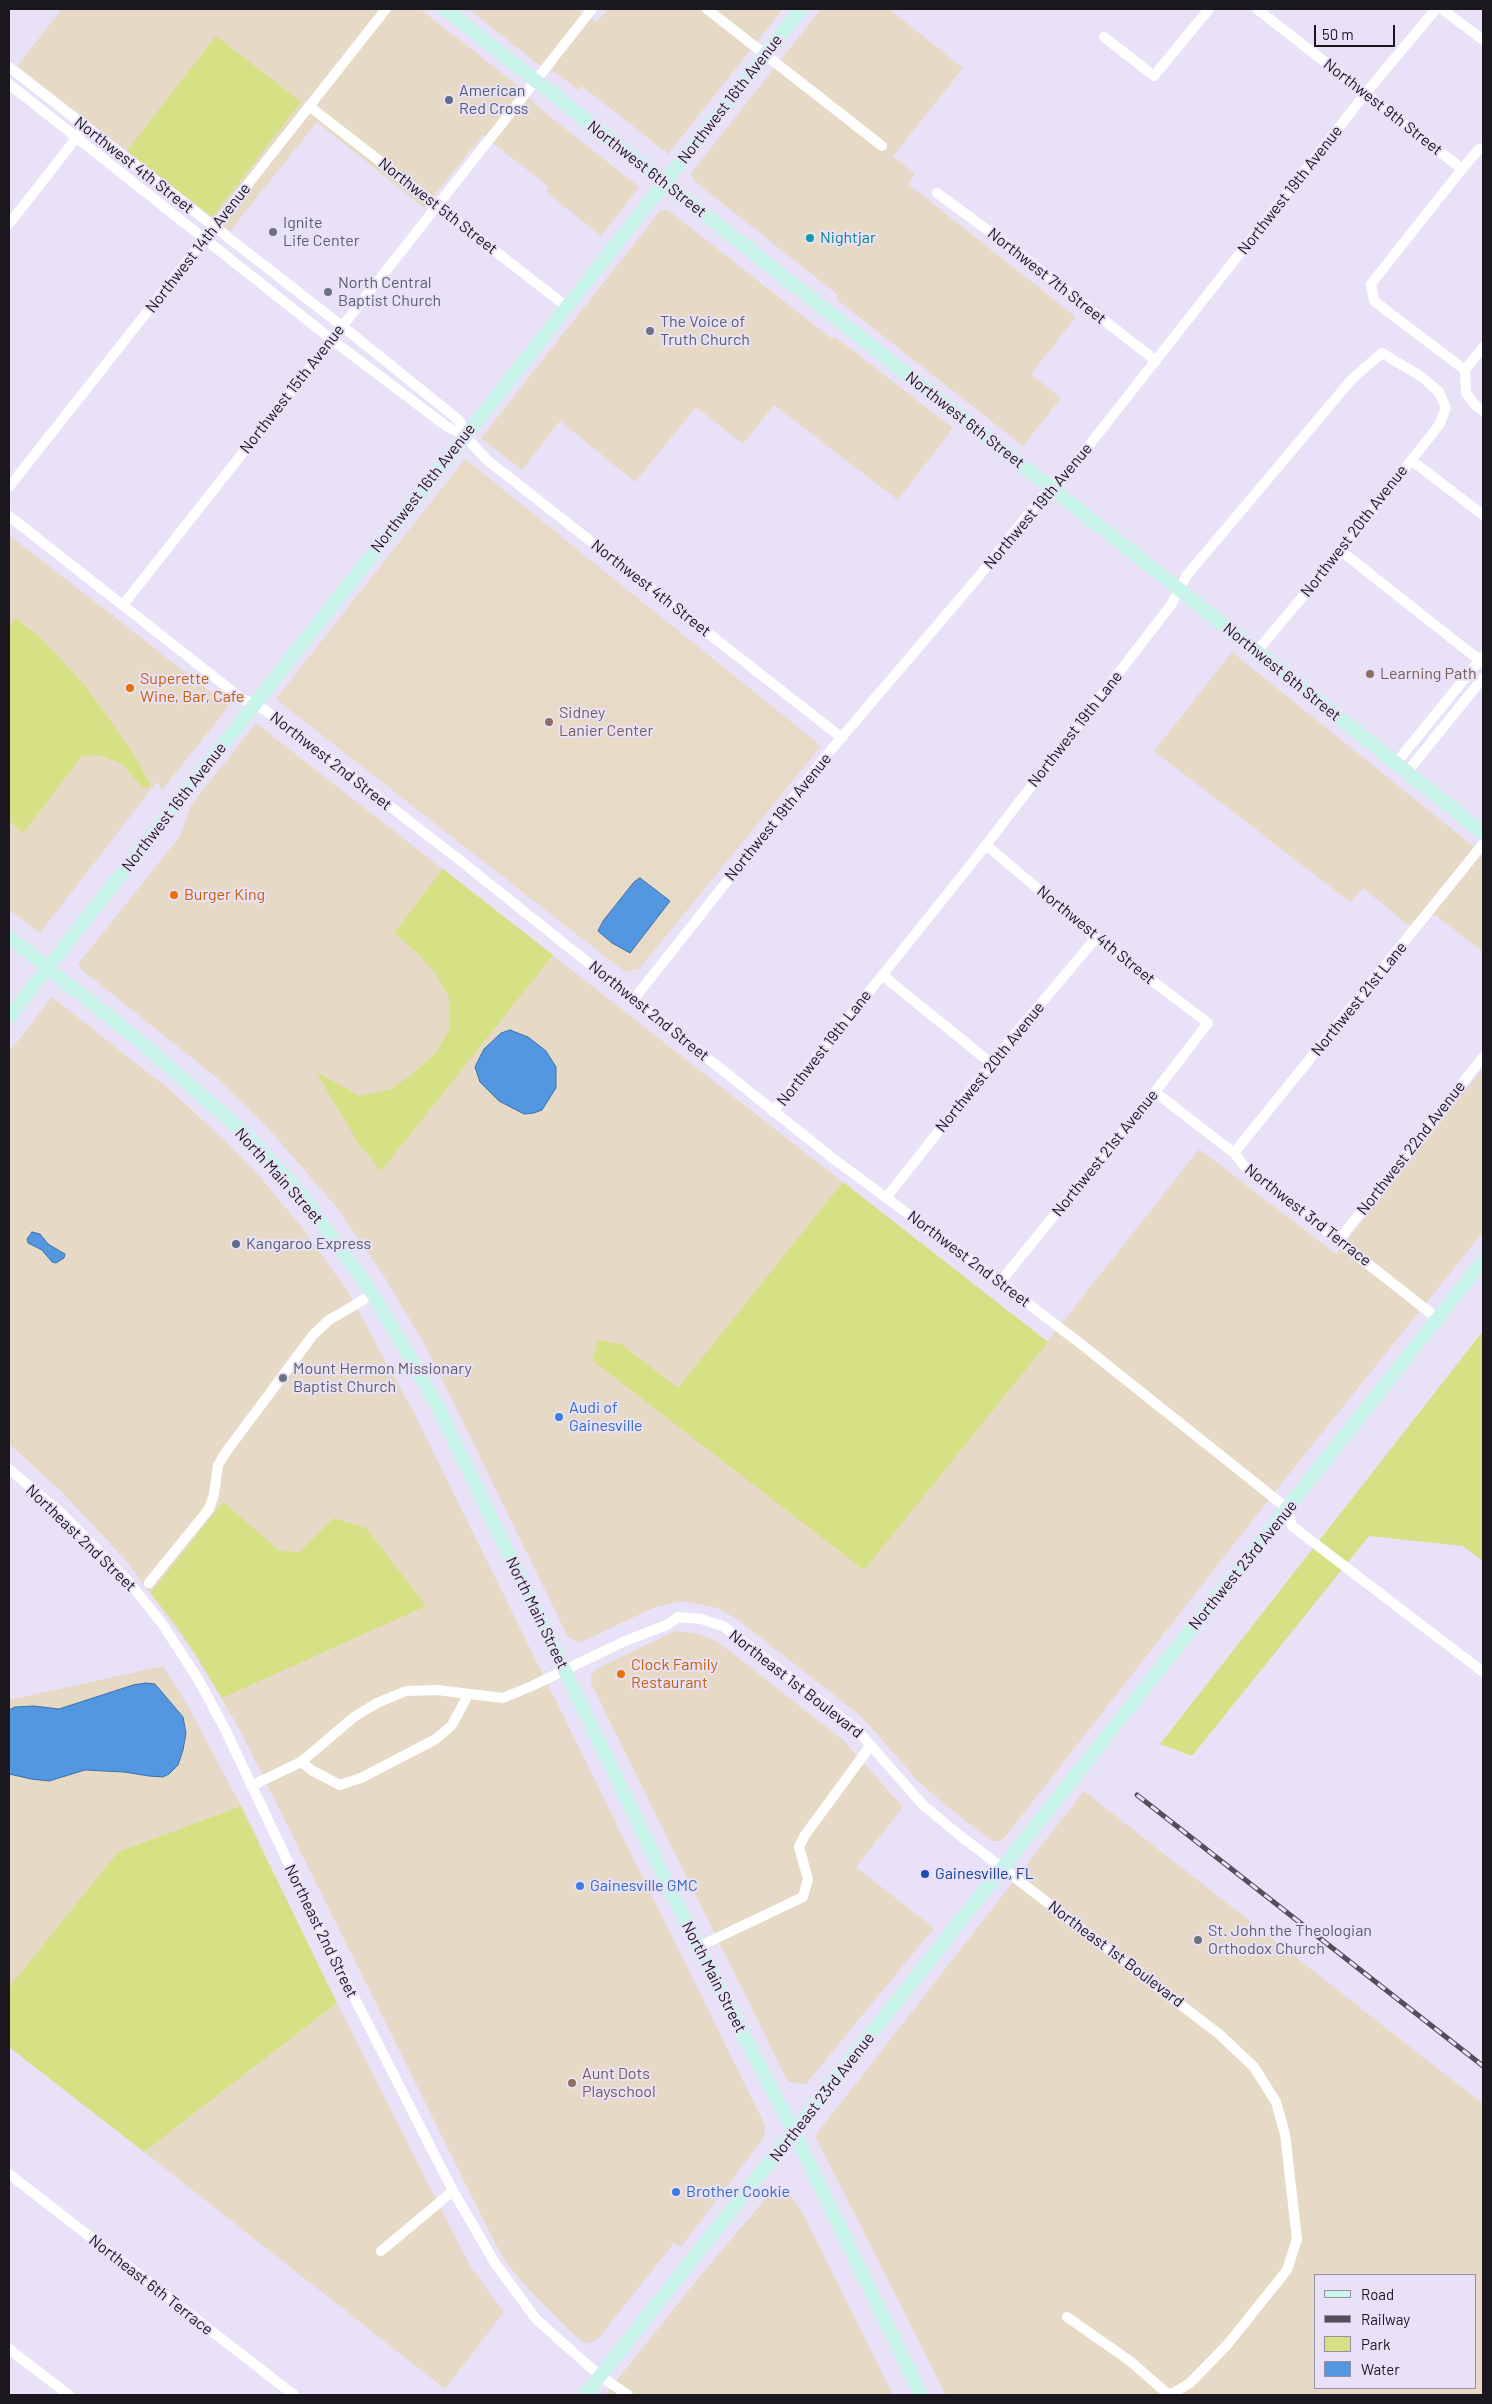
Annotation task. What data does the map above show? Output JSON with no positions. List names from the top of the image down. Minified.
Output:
{"streets":{"main road":["Northwest 16th Avenue","Northwest 6th Street","North Main Street","Northwest 23rd Avenue","Northeast 23rd Avenue"],"street":["Northwest 9th Street","Northwest 4th Street","Northwest 19th Avenue","Northwest 5th Street","Northwest 14th Avenue","Northwest 7th Street","Northwest 15th Avenue","Northwest 20th Avenue","Northwest 19th Lane","Northwest 2nd Street","Northwest 21st Lane","Northwest 22nd Avenue","Northwest 21st Avenue","Northwest 3rd Terrace","Northeast 2nd Street","Northeast 1st Boulevard","Northeast 6th Terrace"]},"crossings":[["Northwest 16th Avenue","Northwest 4th Street"],["Northwest 16th Avenue","Northwest 6th Street"],["Northwest 16th Avenue","Northwest 5th Street"],["Northwest 16th Avenue","Northwest 2nd Street"],["Northwest 16th Avenue","North Main Street"],["Northwest 9th Street","Northwest 19th Avenue"],["Northwest 4th Street","Northwest 19th Avenue"],["Northwest 4th Street","Northwest 14th Avenue"],["Northwest 4th Street","Northwest 15th Avenue"],["Northwest 4th Street","Northwest 20th Avenue"],["Northwest 4th Street","Northwest 19th Lane"],["Northwest 4th Street","Northwest 21st Avenue"],["Northwest 6th Street","Northwest 19th Avenue"],["Northwest 6th Street","Northwest 15th Avenue"],["Northwest 6th Street","Northwest 20th Avenue"],["Northwest 6th Street","Northwest 19th Lane"],["Northwest 19th Avenue","Northwest 7th Street"],["Northwest 19th Avenue","Northwest 2nd Street"],["Northwest 5th Street","Northwest 14th Avenue"],["Northwest 5th Street","Northwest 15th Avenue"],["Northwest 15th Avenue","Northwest 2nd Street"],["Northwest 20th Avenue","Northwest 19th Lane"],["Northwest 20th Avenue","Northwest 2nd Street"],["Northwest 19th Lane","Northwest 2nd Street"],["Northwest 2nd Street","Northwest 21st Avenue"],["Northwest 2nd Street","Northwest 23rd Avenue"],["Northwest 21st Lane","Northwest 3rd Terrace"],["Northwest 22nd Avenue","Northwest 3rd Terrace"],["Northwest 21st Avenue","Northwest 3rd Terrace"],["North Main Street","Northeast 1st Boulevard"],["North Main Street","Northeast 23rd Avenue"],["Northwest 3rd Terrace","Northwest 23rd Avenue"],["Northeast 2nd Street","Northeast 1st Boulevard"],["Northeast 2nd Street","Northeast 23rd Avenue"],["Northwest 23rd Avenue","Northeast 1st Boulevard"],["Northwest 23rd Avenue","Northeast 23rd Avenue"],["Northeast 1st Boulevard","Northeast 23rd Avenue"]],"places":["American Red Cross","Ignite Life Center","Nightjar","North Central Baptist Church","The Voice of Truth Church","Learning Path","Superette Wine, Bar, Cafe","Sidney Lanier Center","Burger King","Kangaroo Express","Mount Hermon Missionary Baptist Church","Audi of Gainesville","Clock Family Restaurant","Gainesville, FL","Gainesville GMC","St. John the Theologian Orthodox Church","Aunt Dots Playschool","Brother Cookie"],"legend":["Road","Railway","Park","Water"],"scale_bar":"50 m"}
